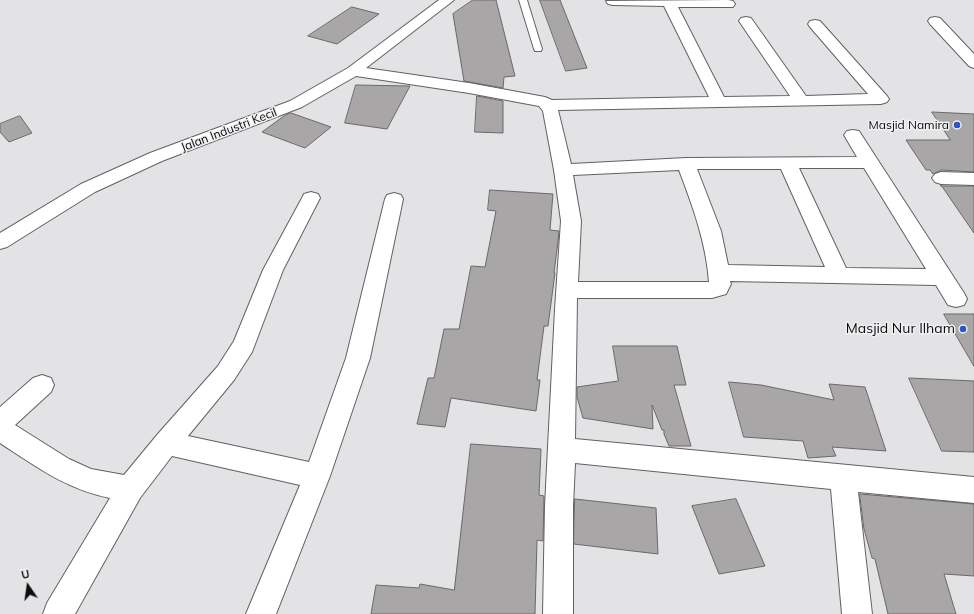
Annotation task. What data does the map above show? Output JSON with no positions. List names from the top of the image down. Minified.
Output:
{"streets":{"street":["Jalan Industri Kecil"]},"places":["Masjid Namira","Masjid Nur Ilham"],"north":"top"}
